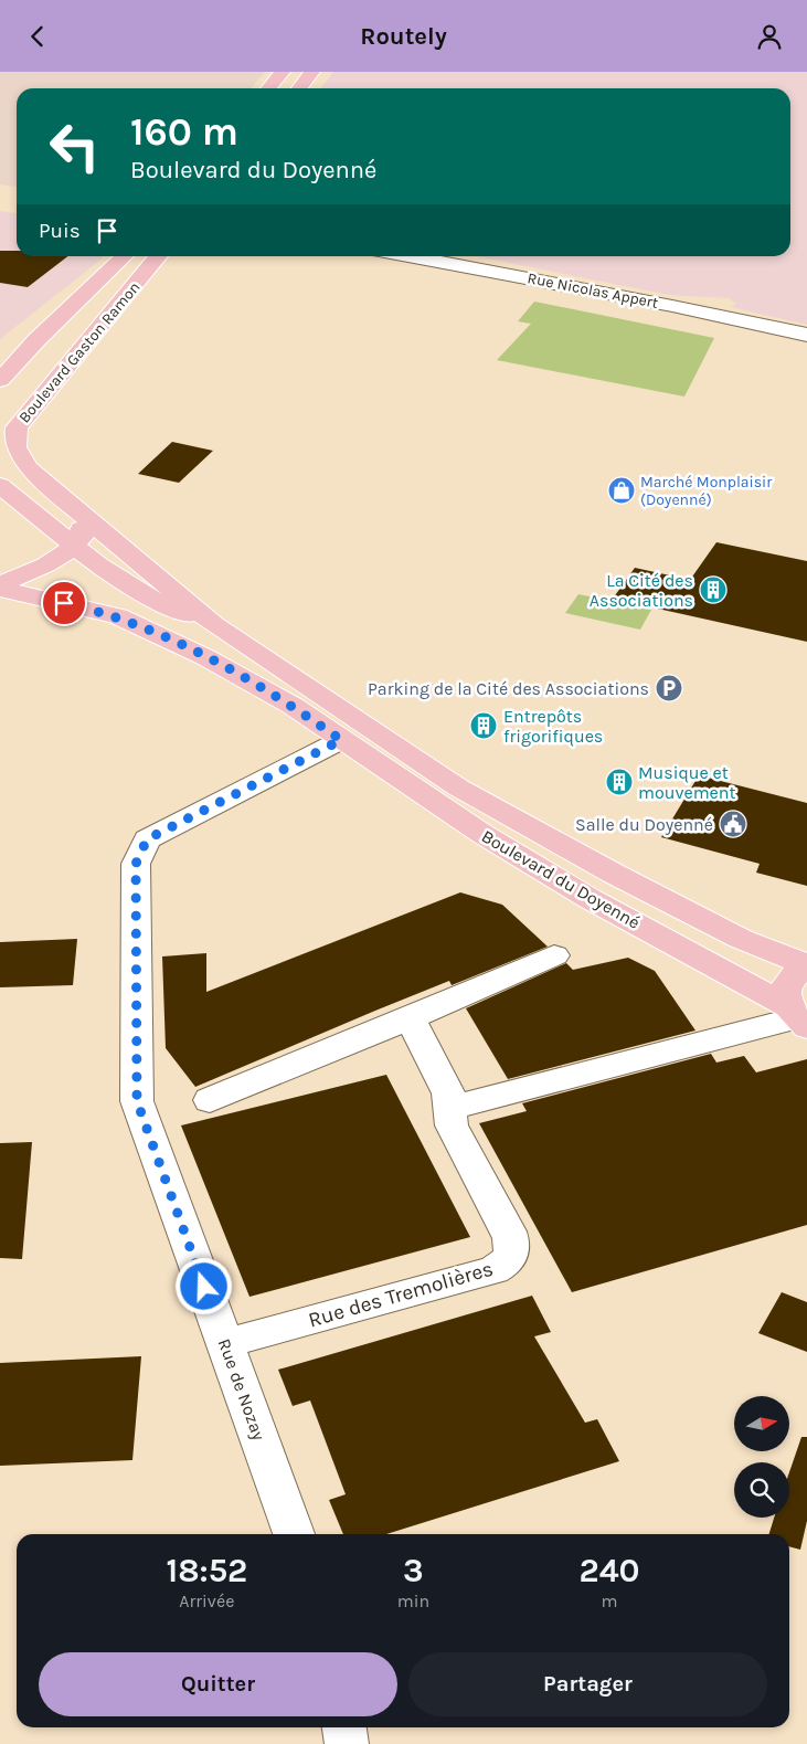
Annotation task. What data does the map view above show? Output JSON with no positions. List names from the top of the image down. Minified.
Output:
{"streets":{"main road":["Boulevard Gaston Ramon","Boulevard du Doyenné"],"street":["Rue Nicolas Appert","Rue des Tremolières","Rue de Nozay"]},"crossings":[["Boulevard Gaston Ramon","Boulevard du Doyenné"],["Boulevard du Doyenné","Rue de Nozay"],["Rue des Tremolières","Rue de Nozay"]],"places":{"shop":["Marché Monplaisir (Doyenné)"],"building":["La Cité des Associations","Entrepôts frigorifiques","Musique et mouvement"],"parking":["Parking de la Cité des Associations"],"public building":["Salle du Doyenné"]},"north":"right","page":{"header":"Routely","turn":["160 m","Boulevard du Doyenné"],"then":"Puis","eta":["18:52","Arrivée","3","min","240","m"],"buttons":["Quitter","Partager"]}}
